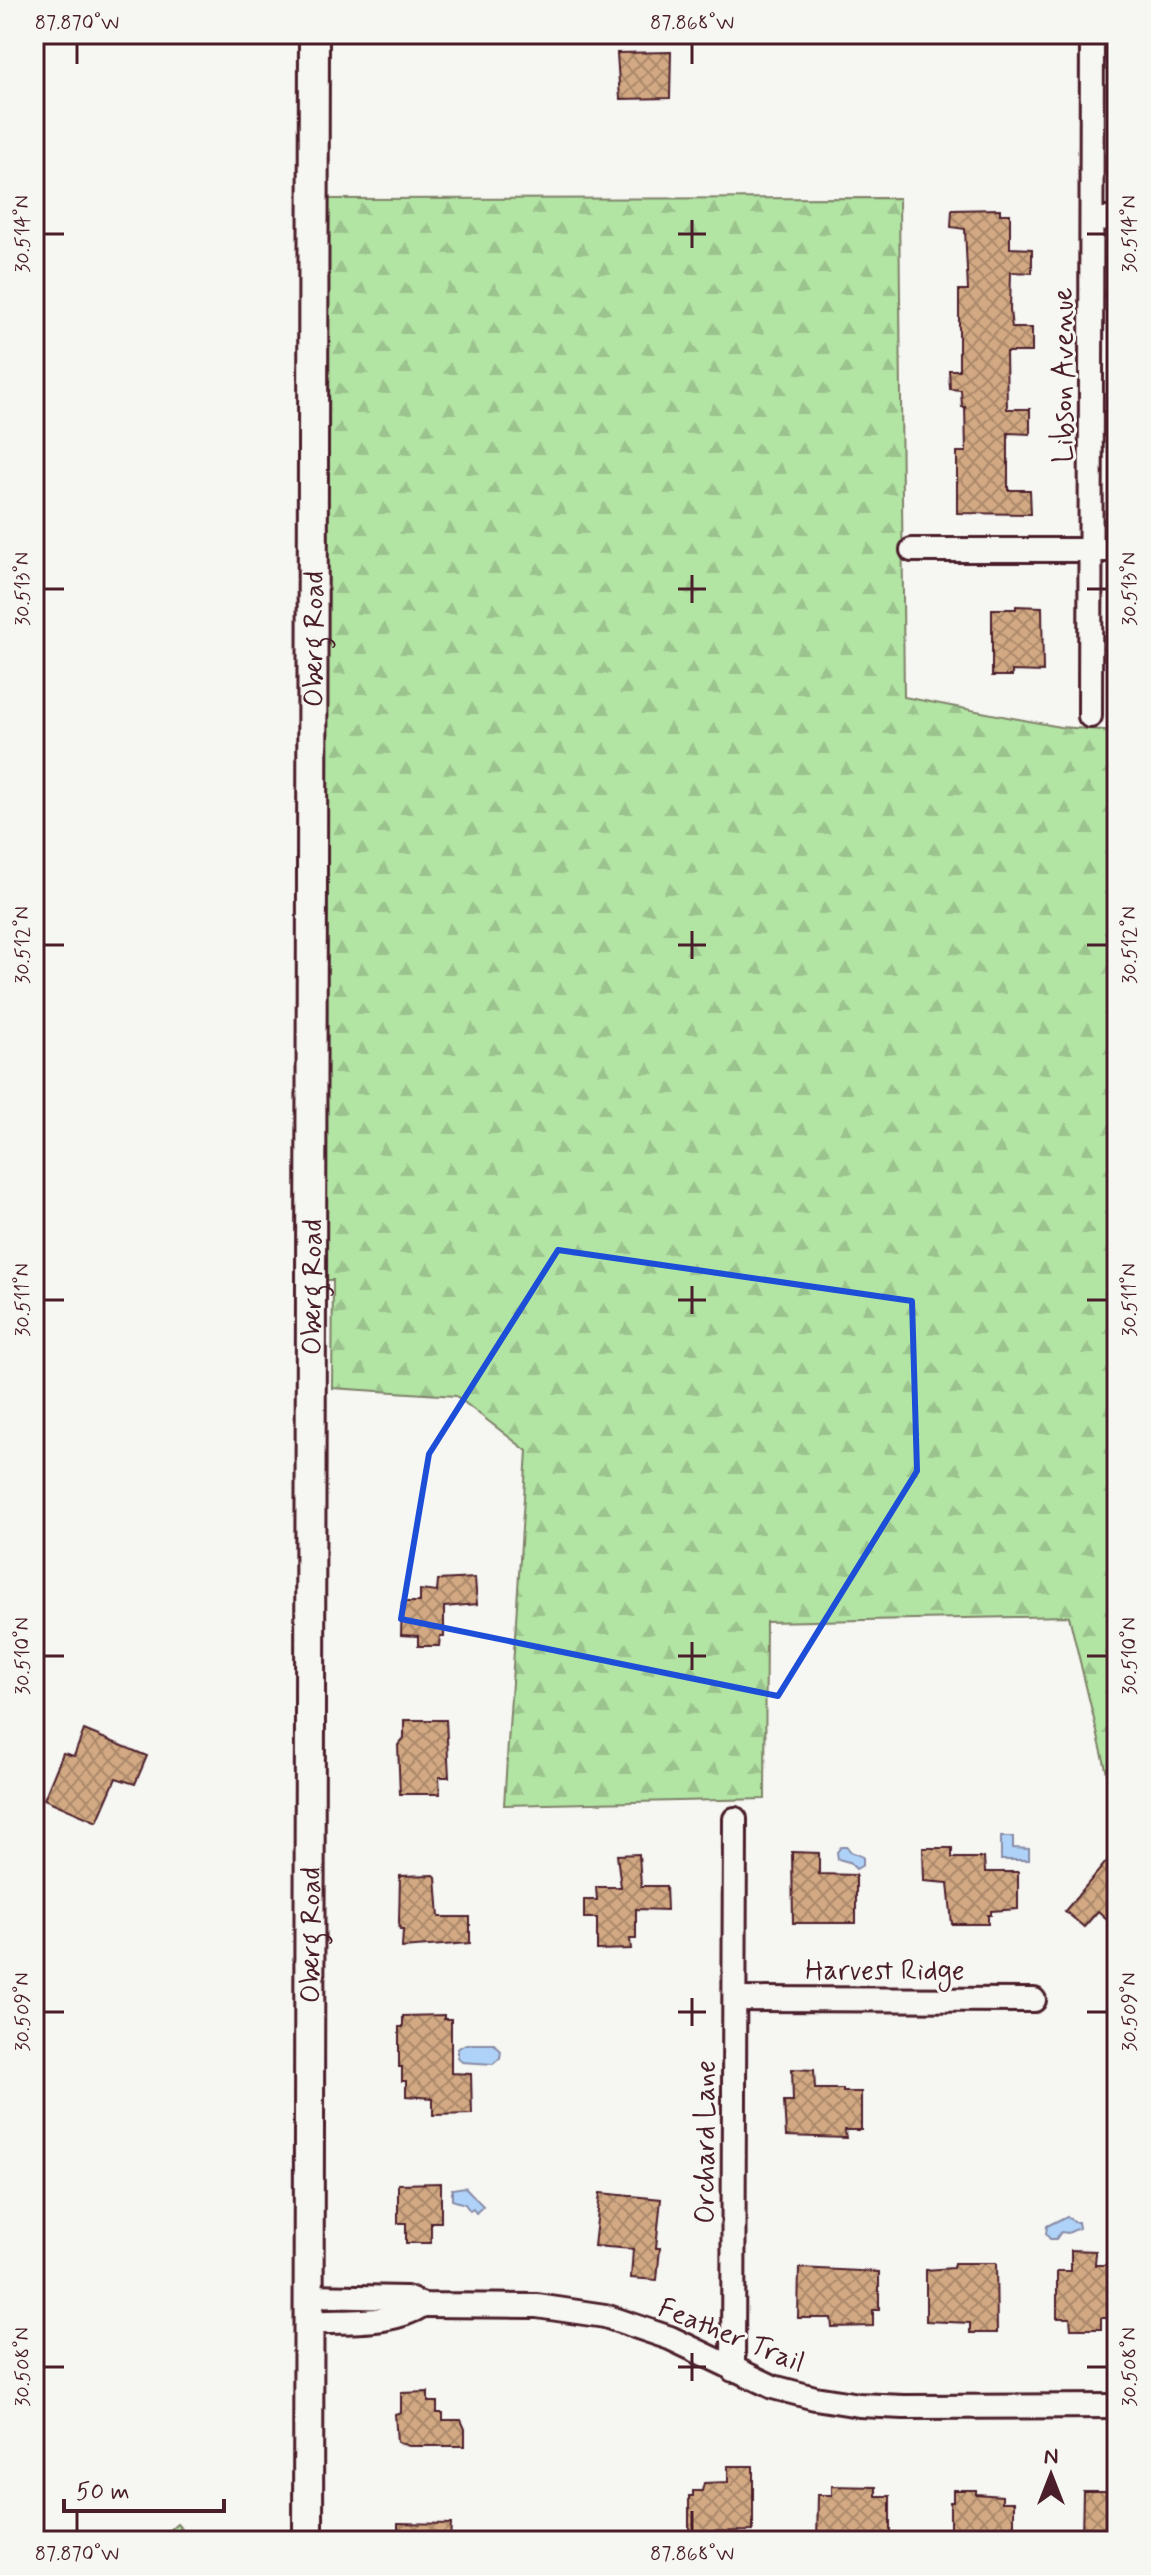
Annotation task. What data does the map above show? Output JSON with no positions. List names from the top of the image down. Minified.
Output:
{"streets":{"street":["Libson Avenue","Oberg Road","Harvest Ridge","Orchard Lane","Feather Trail"]},"crossings":[["Oberg Road","Feather Trail"],["Harvest Ridge","Orchard Lane"],["Orchard Lane","Feather Trail"]],"scale_bar":"50 m","north":"top","coordinates":["87.870°W","87.868°W","30.514°N","30.513°N","30.512°N","30.511°N","30.510°N","30.509°N","30.508°N"]}
